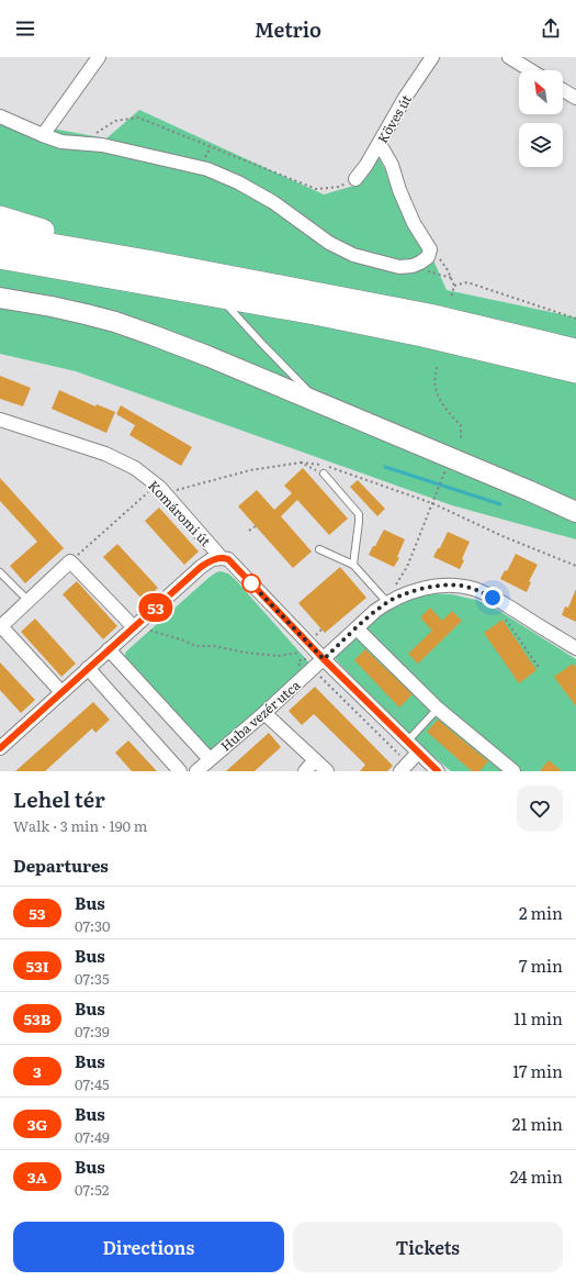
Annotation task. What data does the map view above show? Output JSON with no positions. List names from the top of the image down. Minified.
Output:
{"streets":{"street":["Köves út","Komáromi út","Huba vezér utca"]},"crossings":[["Komáromi út","Huba vezér utca"]],"lines":["bus line 53"],"north":"top left","page":{"header":"Metrio","on_map":"53","heading":[["Lehel tér","Walk · 3 min · 190 m"],"Departures"],"list":[{"mark":"53","name":"Bus","note":"07:30","value":"2 min"},{"mark":"53I","name":"Bus","note":"07:35","value":"7 min"},{"mark":"53B","name":"Bus","note":"07:39","value":"11 min"},{"mark":"3","name":"Bus","note":"07:45","value":"17 min"},{"mark":"3G","name":"Bus","note":"07:49","value":"21 min"},{"mark":"3A","name":"Bus","note":"07:52","value":"24 min"}],"buttons":["Directions","Tickets"]}}
